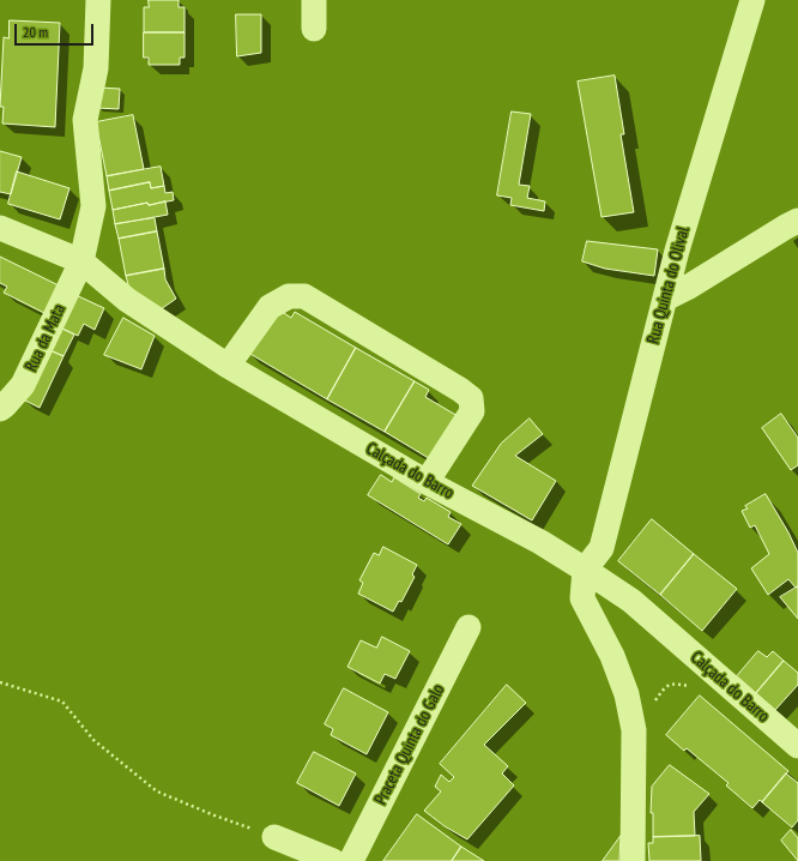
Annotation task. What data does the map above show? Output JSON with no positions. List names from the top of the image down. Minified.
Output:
{"streets":{"street":["Rua Quinta do Olival","Rua da Mata","Calçada do Barro","Praceta Quinta do Galo"]},"crossings":[["Rua Quinta do Olival","Calçada do Barro"],["Rua da Mata","Calçada do Barro"]],"scale_bar":"20 m"}
